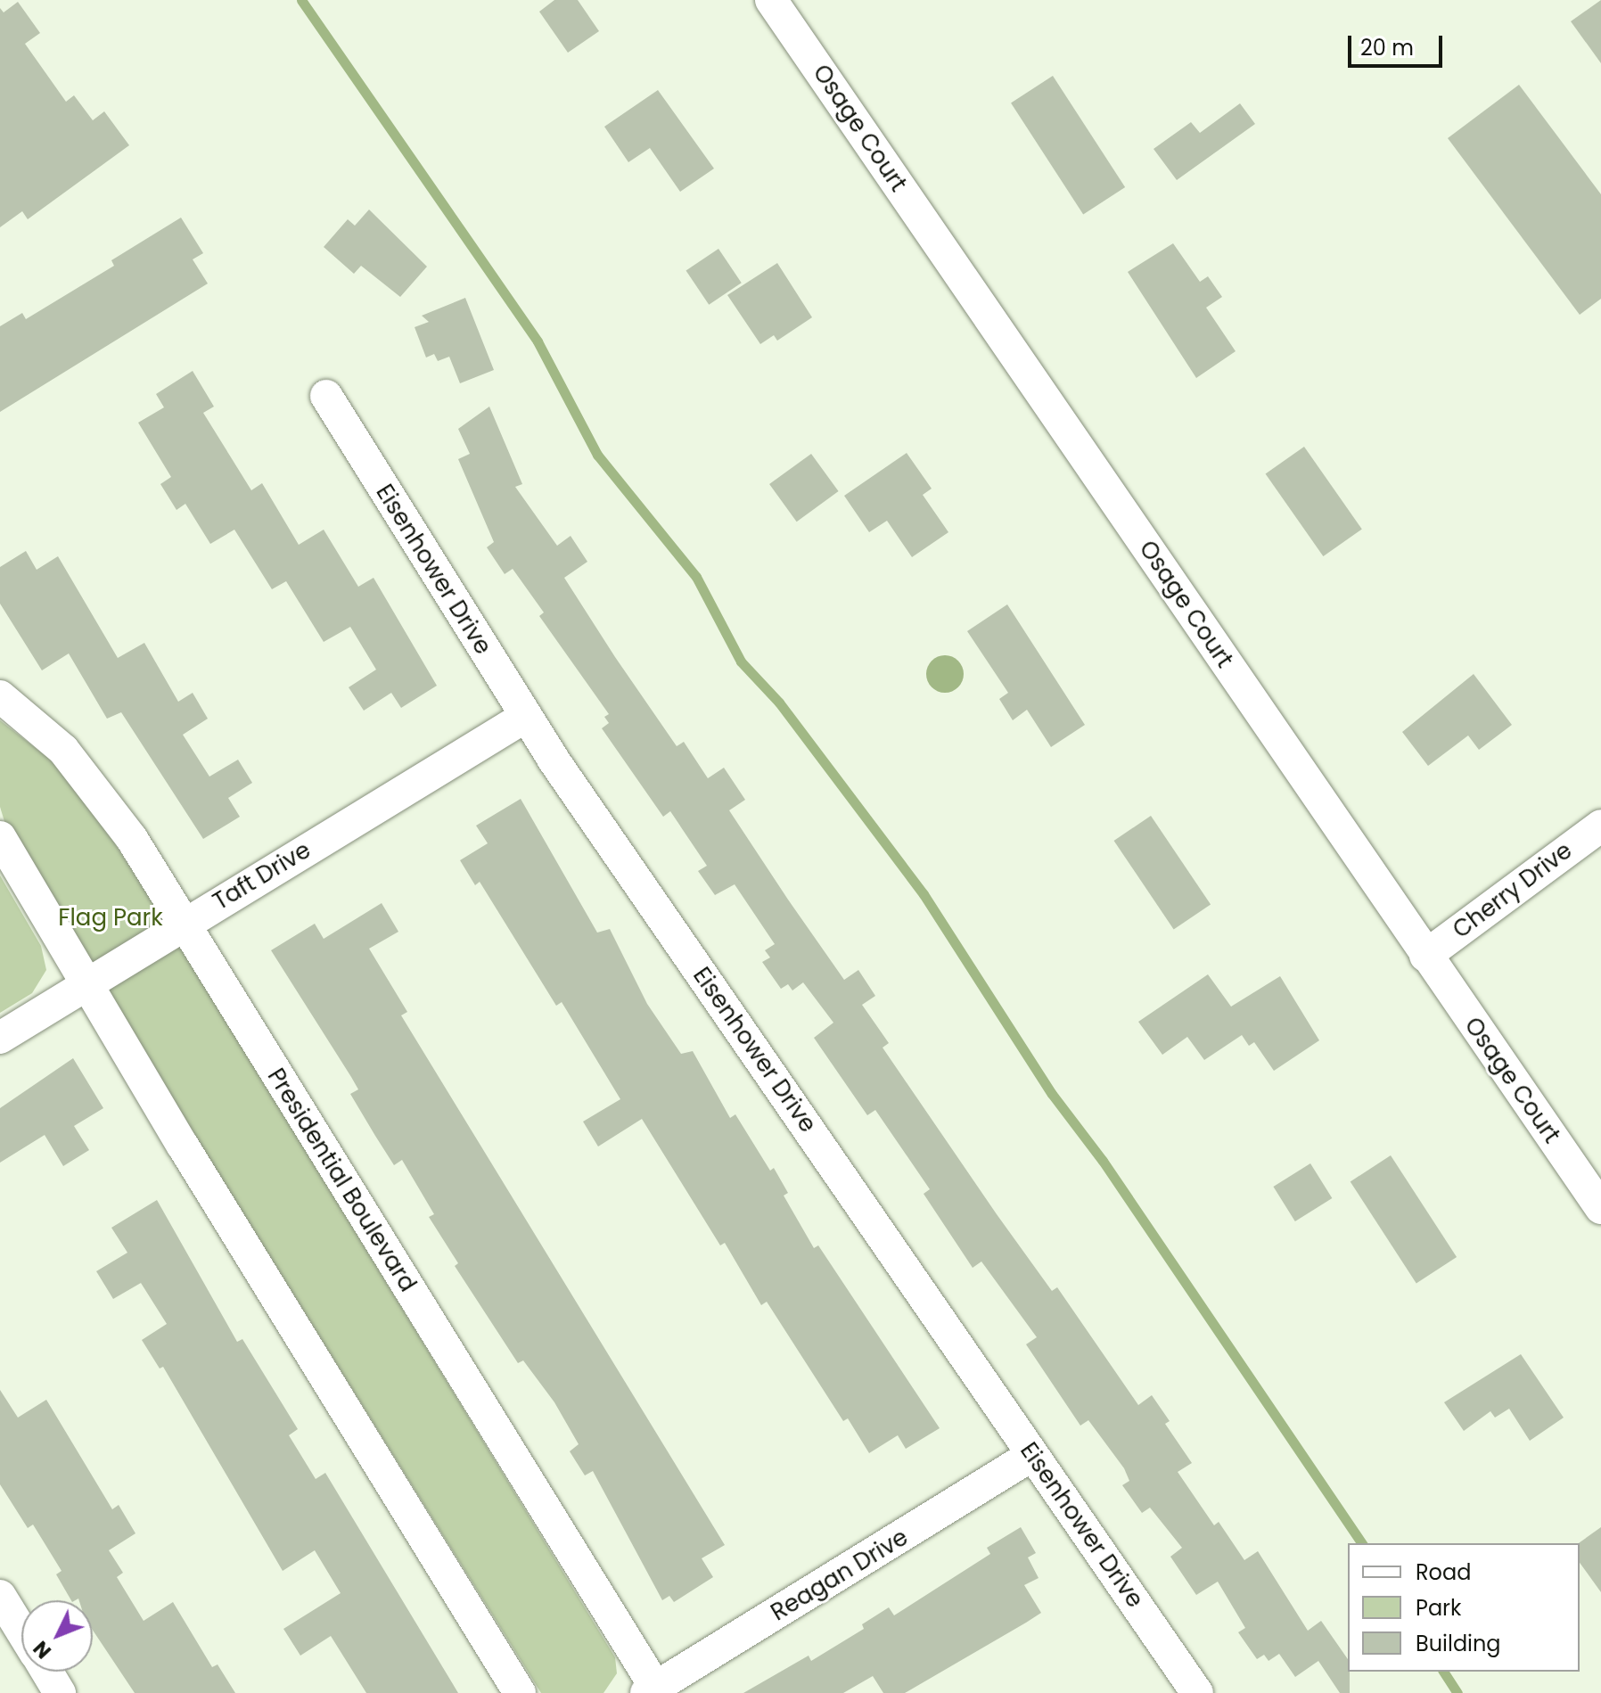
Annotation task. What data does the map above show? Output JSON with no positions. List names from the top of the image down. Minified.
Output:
{"streets":{"street":["Osage Court","Eisenhower Drive","Taft Drive","Cherry Drive","Presidential Boulevard","Reagan Drive"]},"crossings":[["Osage Court","Cherry Drive"],["Eisenhower Drive","Taft Drive"],["Eisenhower Drive","Reagan Drive"],["Taft Drive","Presidential Boulevard"],["Presidential Boulevard","Reagan Drive"]],"parks":["Flag Park"],"legend":["Road","Park","Building"],"scale_bar":"20 m","north":"bottom left"}
